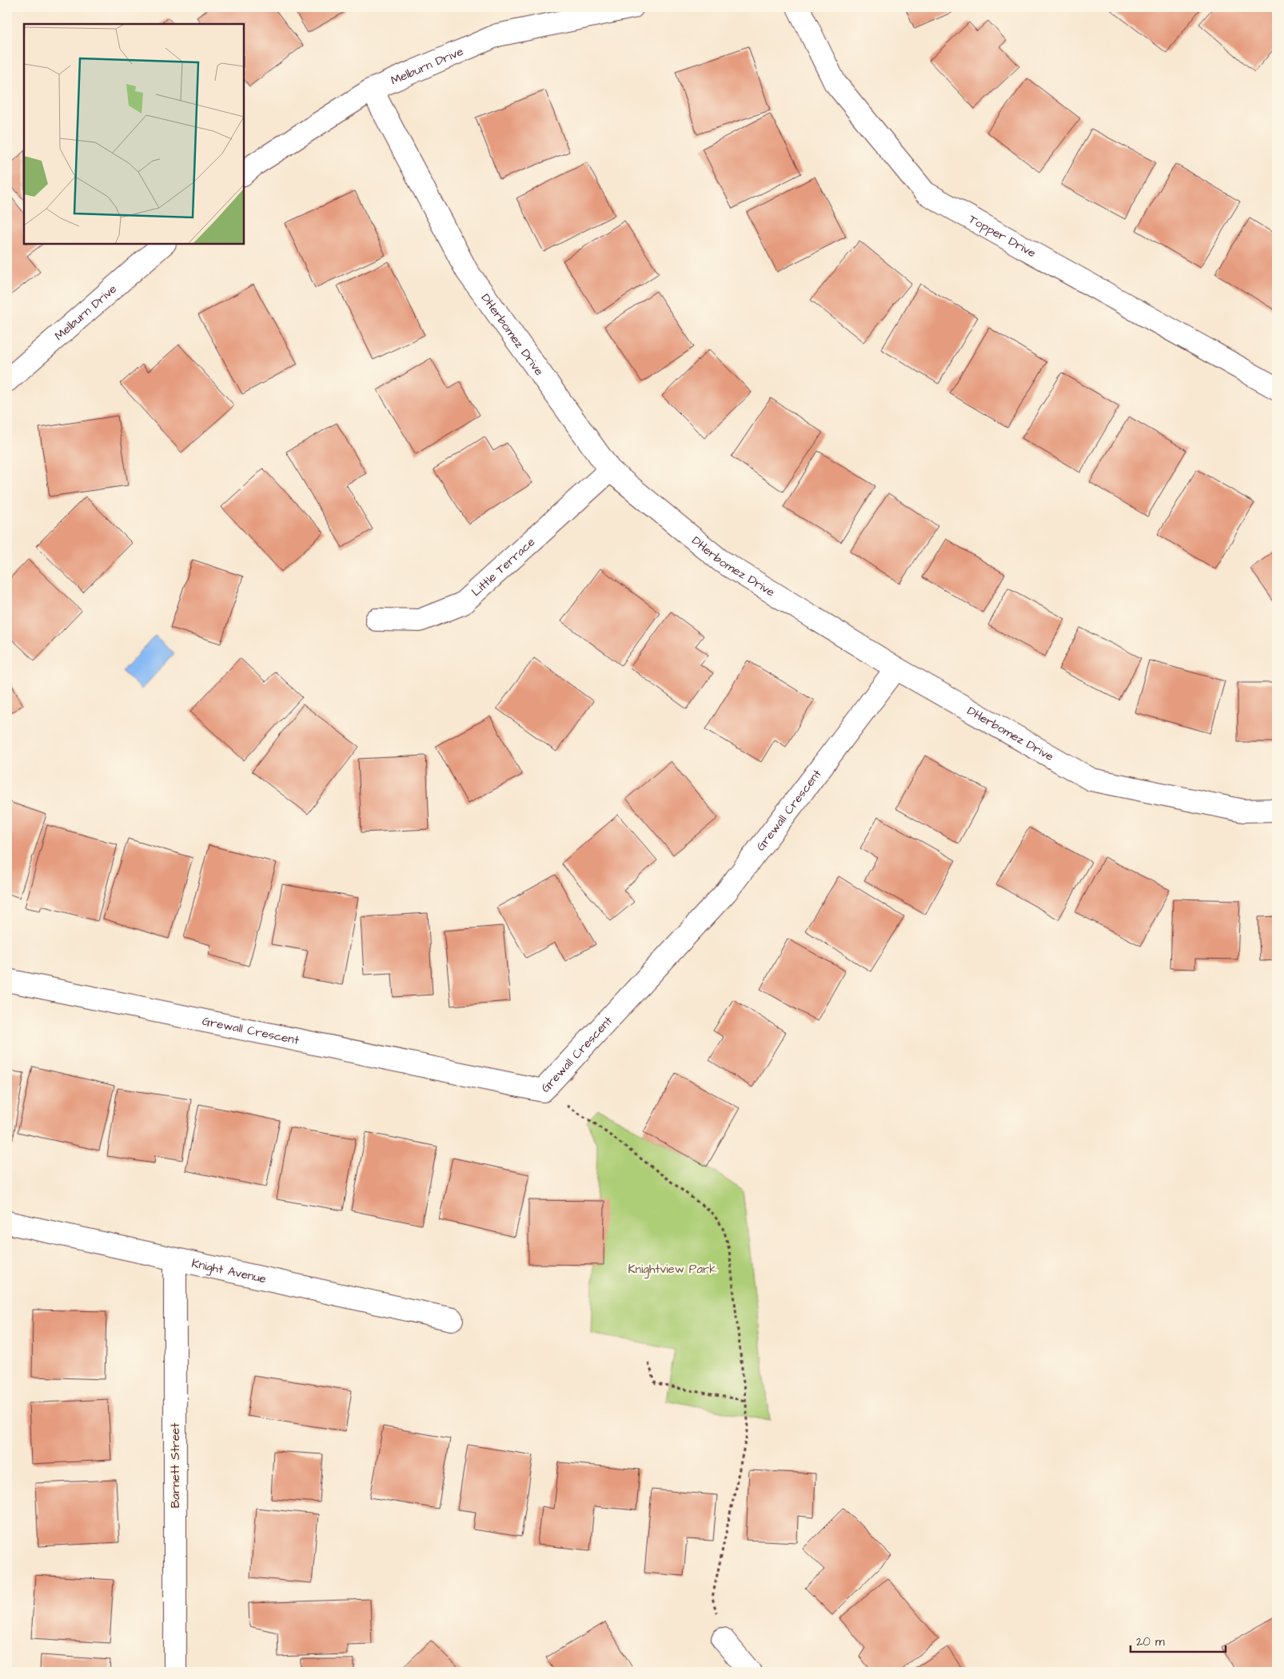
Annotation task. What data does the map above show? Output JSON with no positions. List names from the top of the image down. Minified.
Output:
{"streets":{"street":["Melburn Drive","Topper Drive","DHerbomez Drive","Little Terrace","Grewall Crescent","Knight Avenue","Barnett Street"]},"crossings":[["Melburn Drive","DHerbomez Drive"],["DHerbomez Drive","Little Terrace"],["DHerbomez Drive","Grewall Crescent"],["Knight Avenue","Barnett Street"]],"parks":["Knightview Park"],"scale_bar":"20 m"}
